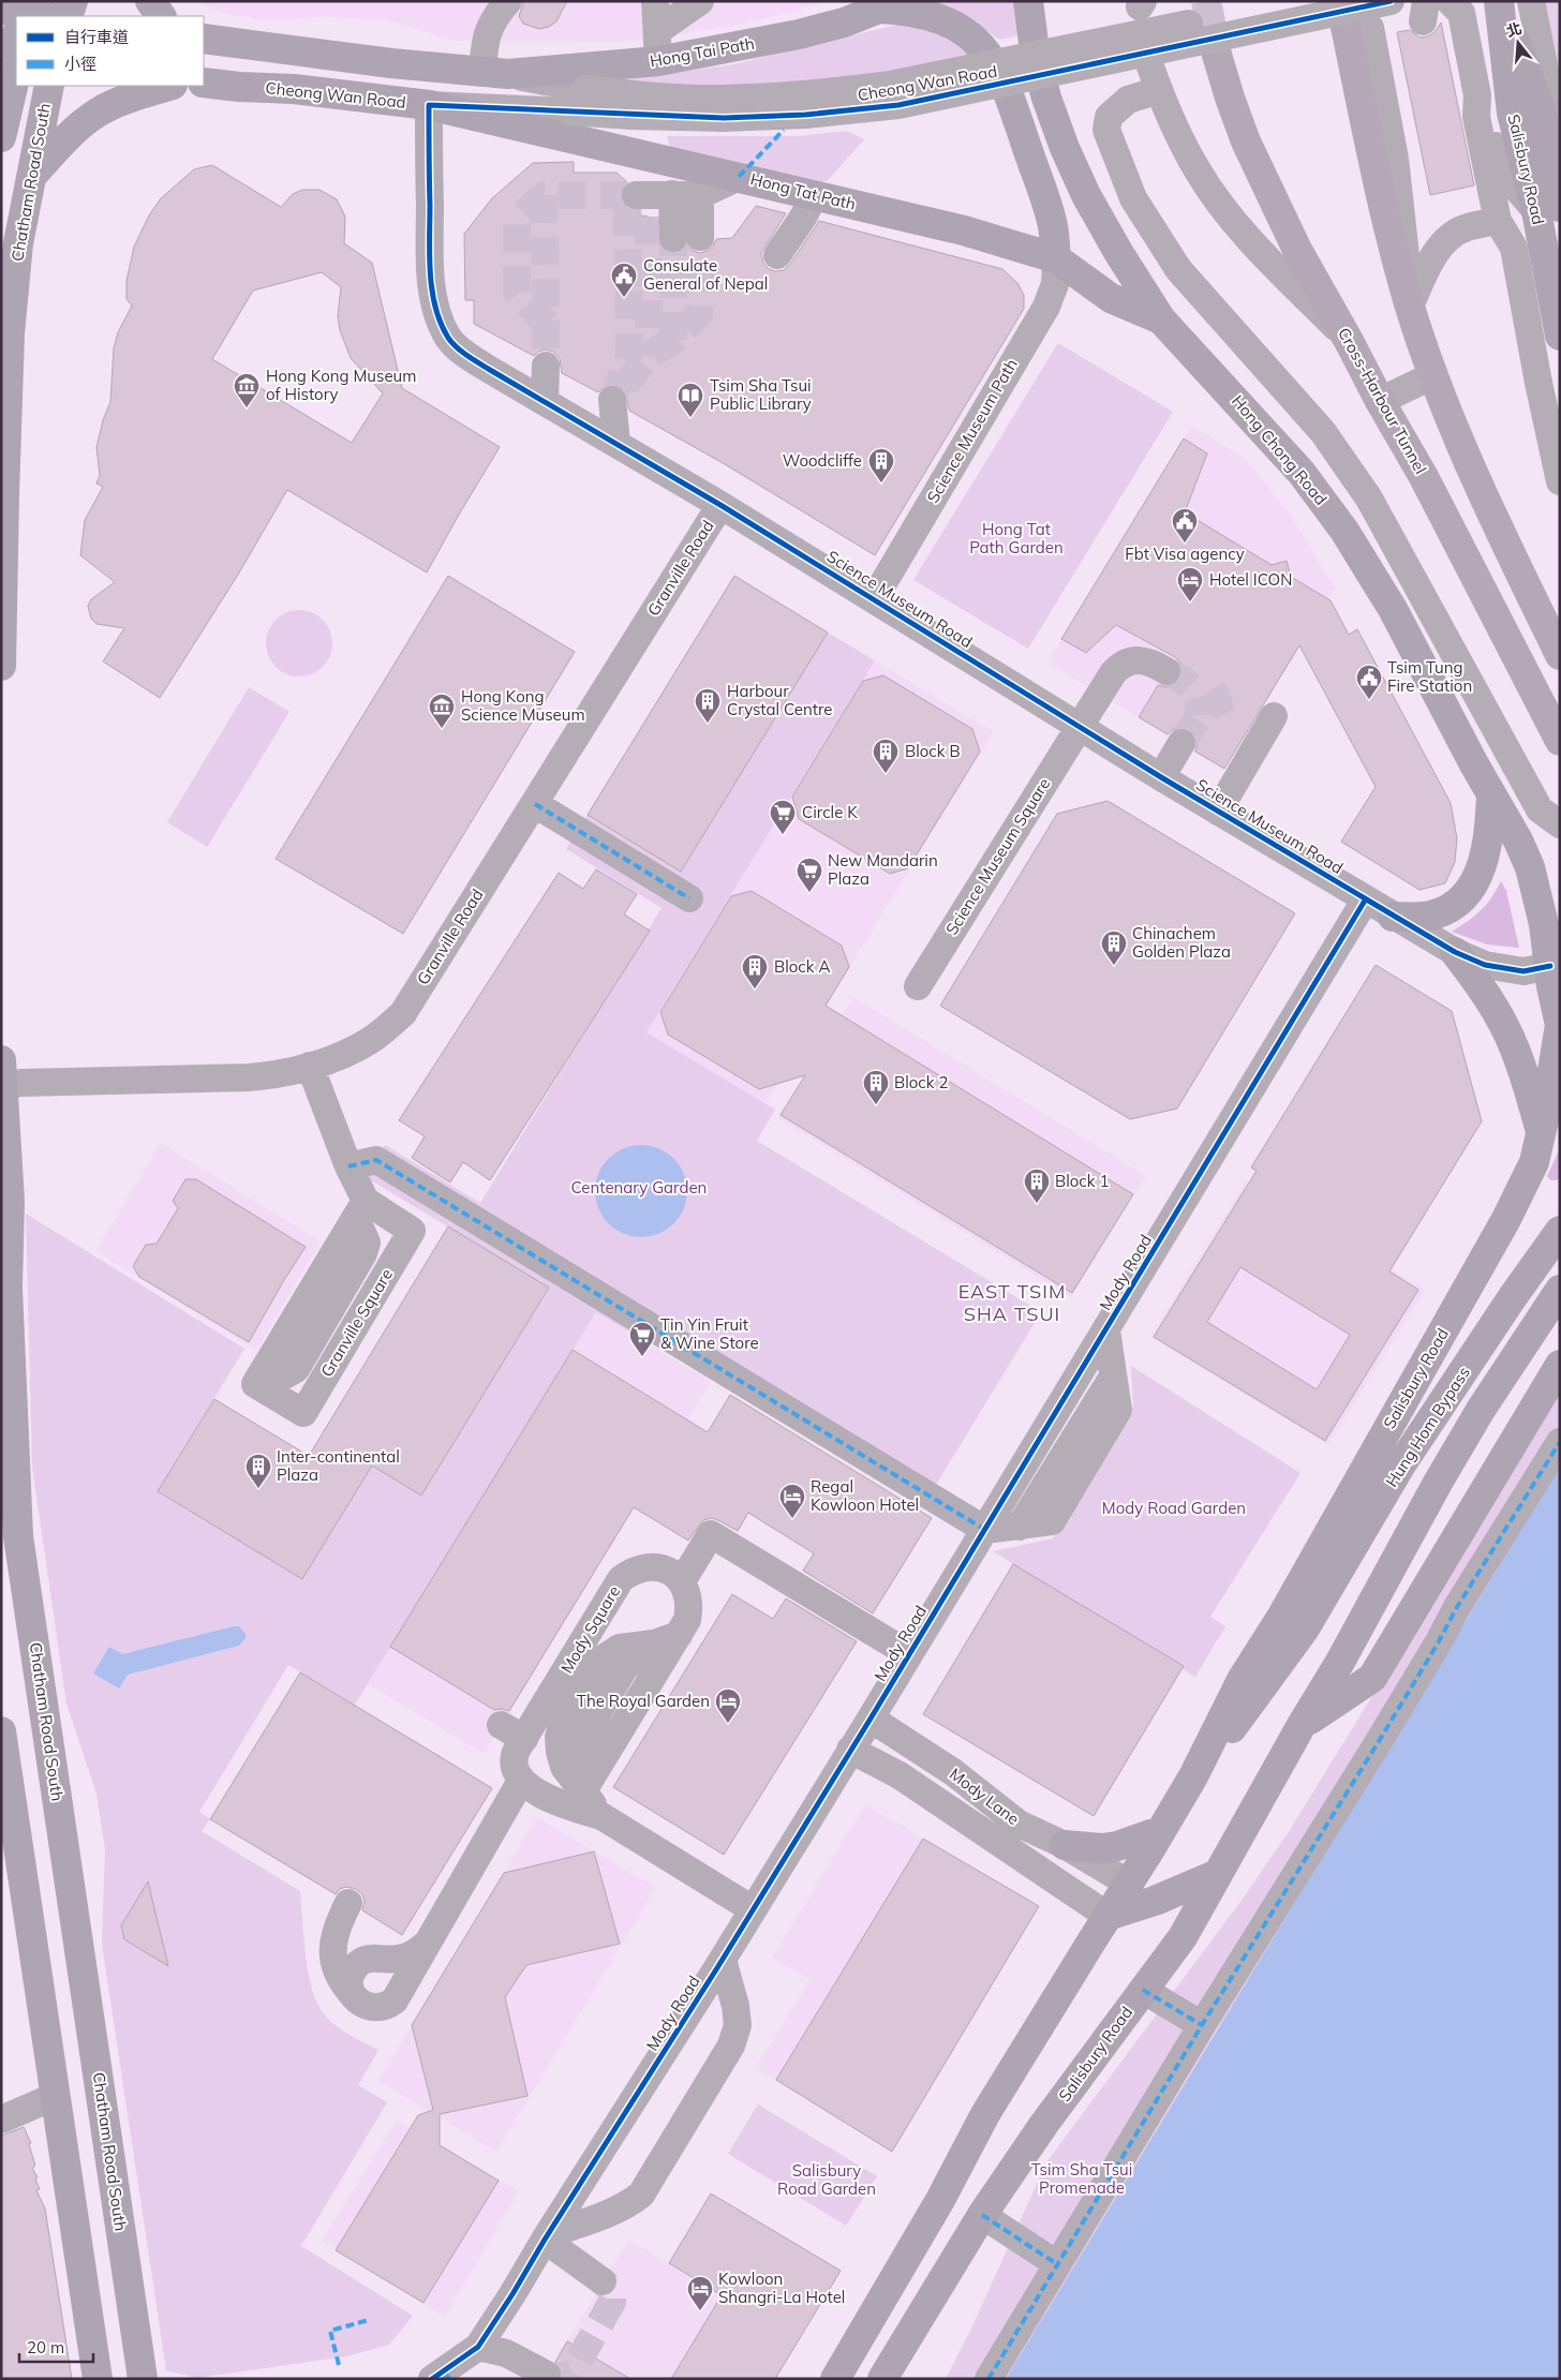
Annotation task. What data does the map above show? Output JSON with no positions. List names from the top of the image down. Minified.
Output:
{"streets":{"highway":["Cross-Harbour Tunnel"],"main road":["Hong Tai Path","Cheong Wan Road","Salisbury Road","Chatham Road South","Hong Tat Path","Hong Chong Road","Hung Hom Bypass"],"street":["Science Museum Path","Granville Road","Science Museum Road","Science Museum Square","Mody Road","Granville Square","Mody Square","Mody Lane"]},"crossings":[["Hong Tai Path","Cheong Wan Road"],["Cheong Wan Road","Hong Tat Path"],["Cheong Wan Road","Science Museum Road"],["Salisbury Road","Hong Chong Road"],["Salisbury Road","Science Museum Road"],["Salisbury Road","Hung Hom Bypass"],["Salisbury Road","Mody Lane"],["Chatham Road South","Granville Road"],["Hong Tat Path","Science Museum Path"],["Hong Tat Path","Hong Chong Road"],["Hong Tat Path","Science Museum Road"],["Science Museum Path","Science Museum Road"],["Hong Chong Road","Science Museum Road"],["Granville Road","Science Museum Road"],["Granville Road","Granville Square"],["Science Museum Road","Science Museum Square"],["Science Museum Road","Mody Road"],["Mody Road","Mody Lane"]],"districts":["EAST TSIM SHA TSUI"],"parks":["Hong Tat Path Garden","Centenary Garden","Mody Road Garden","Tsim Sha Tsui Promenade","Salisbury Road Garden"],"places":{"public building":["Consulate General of Nepal","Fbt Visa agency","Tsim Tung Fire Station"],"museum":["Hong Kong Museum of History","Hong Kong Science Museum"],"library":["Tsim Sha Tsui Public Library"],"building":["Woodcliffe","Harbour Crystal Centre","Block B","Chinachem Golden Plaza","Block A","Block 2","Block 1","Inter-continental Plaza"],"hotel":["Hotel ICON","Regal Kowloon Hotel","The Royal Garden","Kowloon Shangri-La Hotel"],"supermarket":["Circle K","New Mandarin Plaza","Tin Yin Fruit & Wine Store"]},"legend":["自行車道","小徑"],"scale_bar":"20 m","north":"top"}
